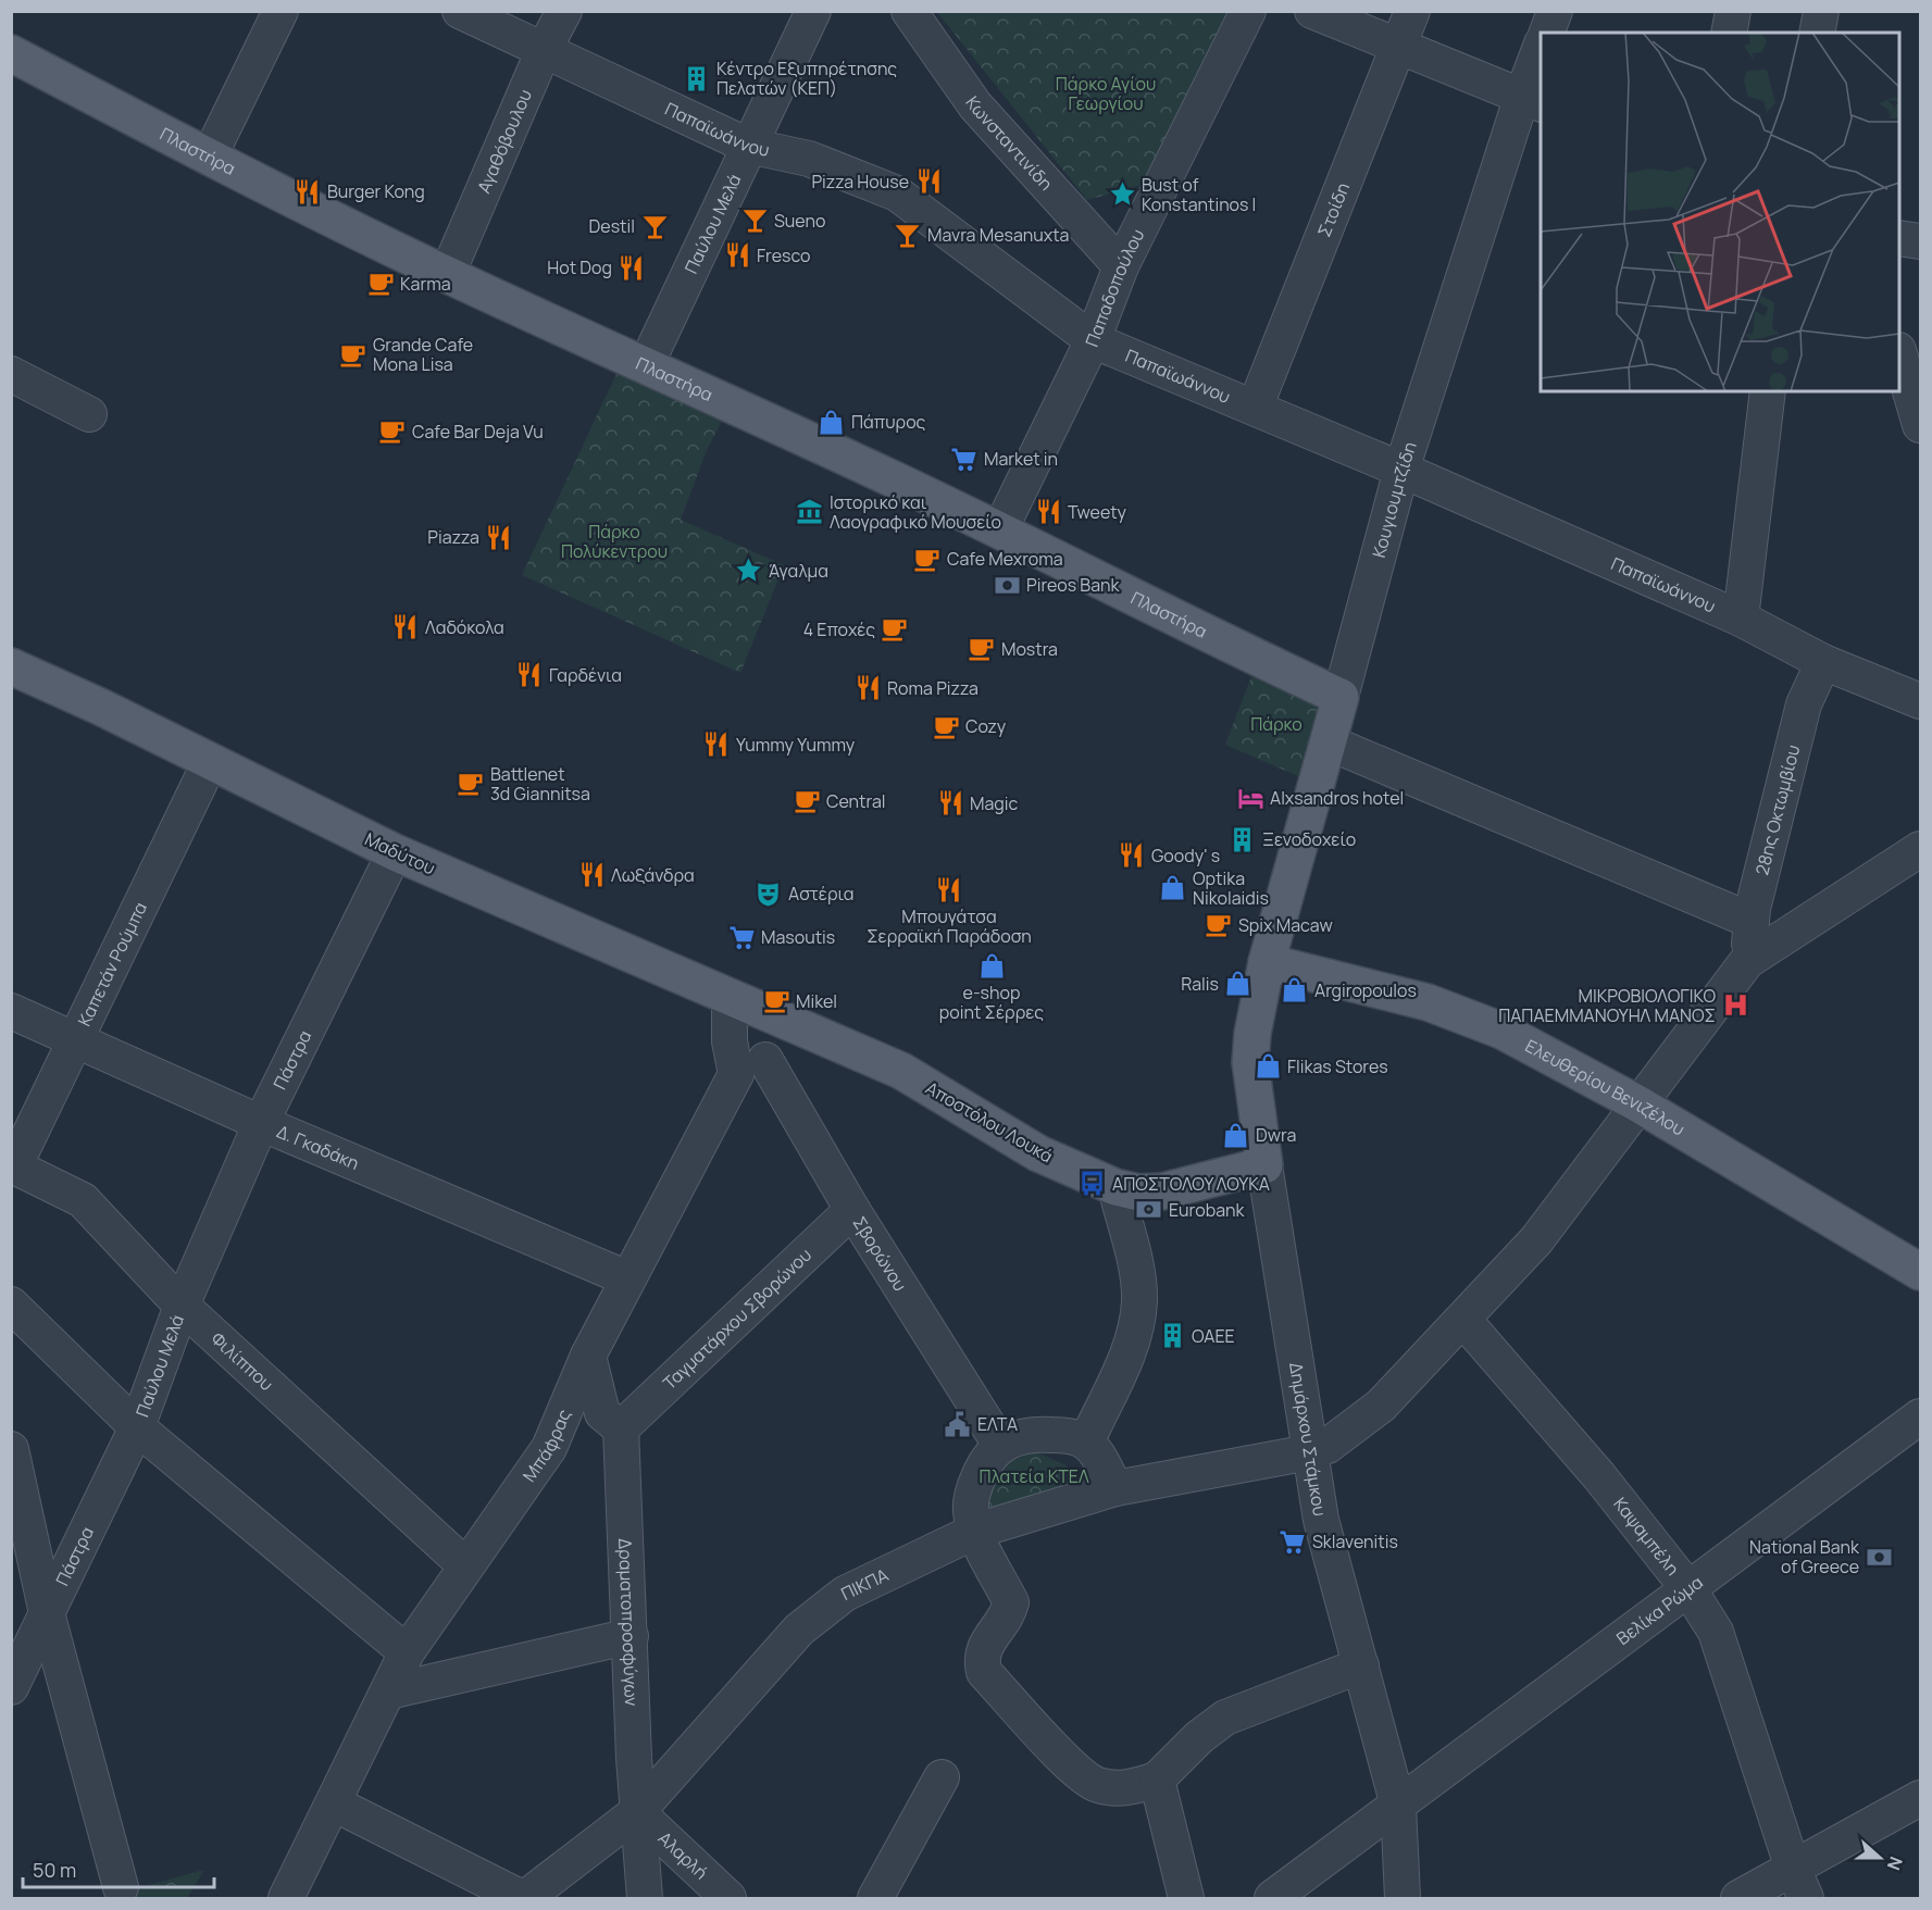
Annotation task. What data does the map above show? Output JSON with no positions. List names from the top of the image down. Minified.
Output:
{"streets":{"main road":["Πλαστήρα","Κουγιουμτζίδη","Μαδύτου","Ελευθερίου Βενιζέλου","Αποστόλου Λουκά"],"street":["Παπαϊωάννου","Αγαθόβουλου","Κωνσταντινίδη","Στοίδη","Παύλου Μελά","Παπαδοπούλου","28ης Οκτωμβίου","Καπετάν Ρούμπα","Πάστρα","Δ. Γκαδάκη","Σβορώνου","Ταγματάρχου Σβορώνου","Φιλίππου","Δημάρχου Στάμκου","Μπάφρας","Καψαμπέλη","ΠΙΚΠΑ","Βελίκα Ρώμα","Δραματοπροσφύγων","Αλαρλή"]},"crossings":[["Παπαϊωάννου","Αγαθόβουλου"],["Παπαϊωάννου","Στοίδη"],["Παπαϊωάννου","Παύλου Μελά"],["Παπαϊωάννου","Παπαδοπούλου"],["Παπαϊωάννου","Κουγιουμτζίδη"],["Παπαϊωάννου","28ης Οκτωμβίου"],["Αγαθόβουλου","Πλαστήρα"],["Κωνσταντινίδη","Παπαδοπούλου"],["Πλαστήρα","Παύλου Μελά"],["Πλαστήρα","Παπαδοπούλου"],["Πλαστήρα","Κουγιουμτζίδη"],["Παύλου Μελά","Πάστρα"],["Παύλου Μελά","Φιλίππου"],["Κουγιουμτζίδη","Ελευθερίου Βενιζέλου"],["Κουγιουμτζίδη","Αποστόλου Λουκά"],["Κουγιουμτζίδη","Δημάρχου Στάμκου"],["28ης Οκτωμβίου","ΠΙΚΠΑ"],["Μαδύτου","Καπετάν Ρούμπα"],["Μαδύτου","Πάστρα"],["Μαδύτου","Αποστόλου Λουκά"],["Μαδύτου","Σβορώνου"],["Μαδύτου","Μπάφρας"],["Καπετάν Ρούμπα","Δ. Γκαδάκη"],["Καπετάν Ρούμπα","Φιλίππου"],["Πάστρα","Δ. Γκαδάκη"],["Πάστρα","Φιλίππου"],["Ελευθερίου Βενιζέλου","ΠΙΚΠΑ"],["Αποστόλου Λουκά","Δημάρχου Στάμκου"],["Αποστόλου Λουκά","Μπάφρας"],["Δ. Γκαδάκη","Μπάφρας"],["Σβορώνου","Ταγματάρχου Σβορώνου"],["Σβορώνου","Μπάφρας"],["Ταγματάρχου Σβορώνου","Δραματοπροσφύγων"],["Φιλίππου","Μπάφρας"],["Δημάρχου Στάμκου","ΠΙΚΠΑ"],["Δημάρχου Στάμκου","Βελίκα Ρώμα"],["Καψαμπέλη","ΠΙΚΠΑ"],["Καψαμπέλη","Βελίκα Ρώμα"],["ΠΙΚΠΑ","Δραματοπροσφύγων"],["ΠΙΚΠΑ","Αλαρλή"],["Δραματοπροσφύγων","Αλαρλή"]],"parks":["Πάρκο Αγίου Γεωργίου","Πάρκο Πολύκεντρου","Πάρκο","Πλατεία ΚΤΕΛ"],"places":{"building":["Κέντρο Εξυπηρέτησης Πελατών (ΚΕΠ)","Ξενοδοχείο","ΟΑΕΕ"],"restaurant":["Pizza House","Burger Kong","Fresco","Hot Dog","Tweety","Piazza","Λαδόκολα","Γαρδένια","Roma Pizza","Yummy Yummy","Magic","Goody' s","Λωξάνδρα","Μπουγάτσα Σερραϊκή Παράδοση"],"place":["Bust of Konstantinos I","Άγαλμα"],"bar":["Sueno","Destil","Mavra Mesanuxta"],"cafe":["Karma","Grande Cafe Mona Lisa","Cafe Bar Deja Vu","Cafe Mexroma","4 Eποχές","Mostra","Cozy","Battlenet 3d Giannitsa","Central","Spix Macaw","Mikel"],"shop":["Πάπυρος","Optika Nikolaidis","e-shop point Σέρρες","Ralis","Argiropoulos","Flikas Stores","Dwra"],"supermarket":["Market in","Masoutis","Sklavenitis"],"museum":["Ιστορικό και Λαογραφικό Μουσείο"],"bank":["Pireos Bank","Eurobank","National Bank of Greece"],"hotel":["Alxsandros hotel"],"theatre":["Αστέρια"],"hospital":["ΜΙΚΡΟΒΙΟΛΟΓΙΚΟ ΠΑΠΑΕΜΜΑΝΟΥΗΛ ΜΑΝΟΣ"],"bus stop":["ΑΠΟΣΤΟΛΟΥ ΛΟΥΚΑ"],"public building":["ΕΛΤΑ"]},"scale_bar":"50 m","north":"right"}
